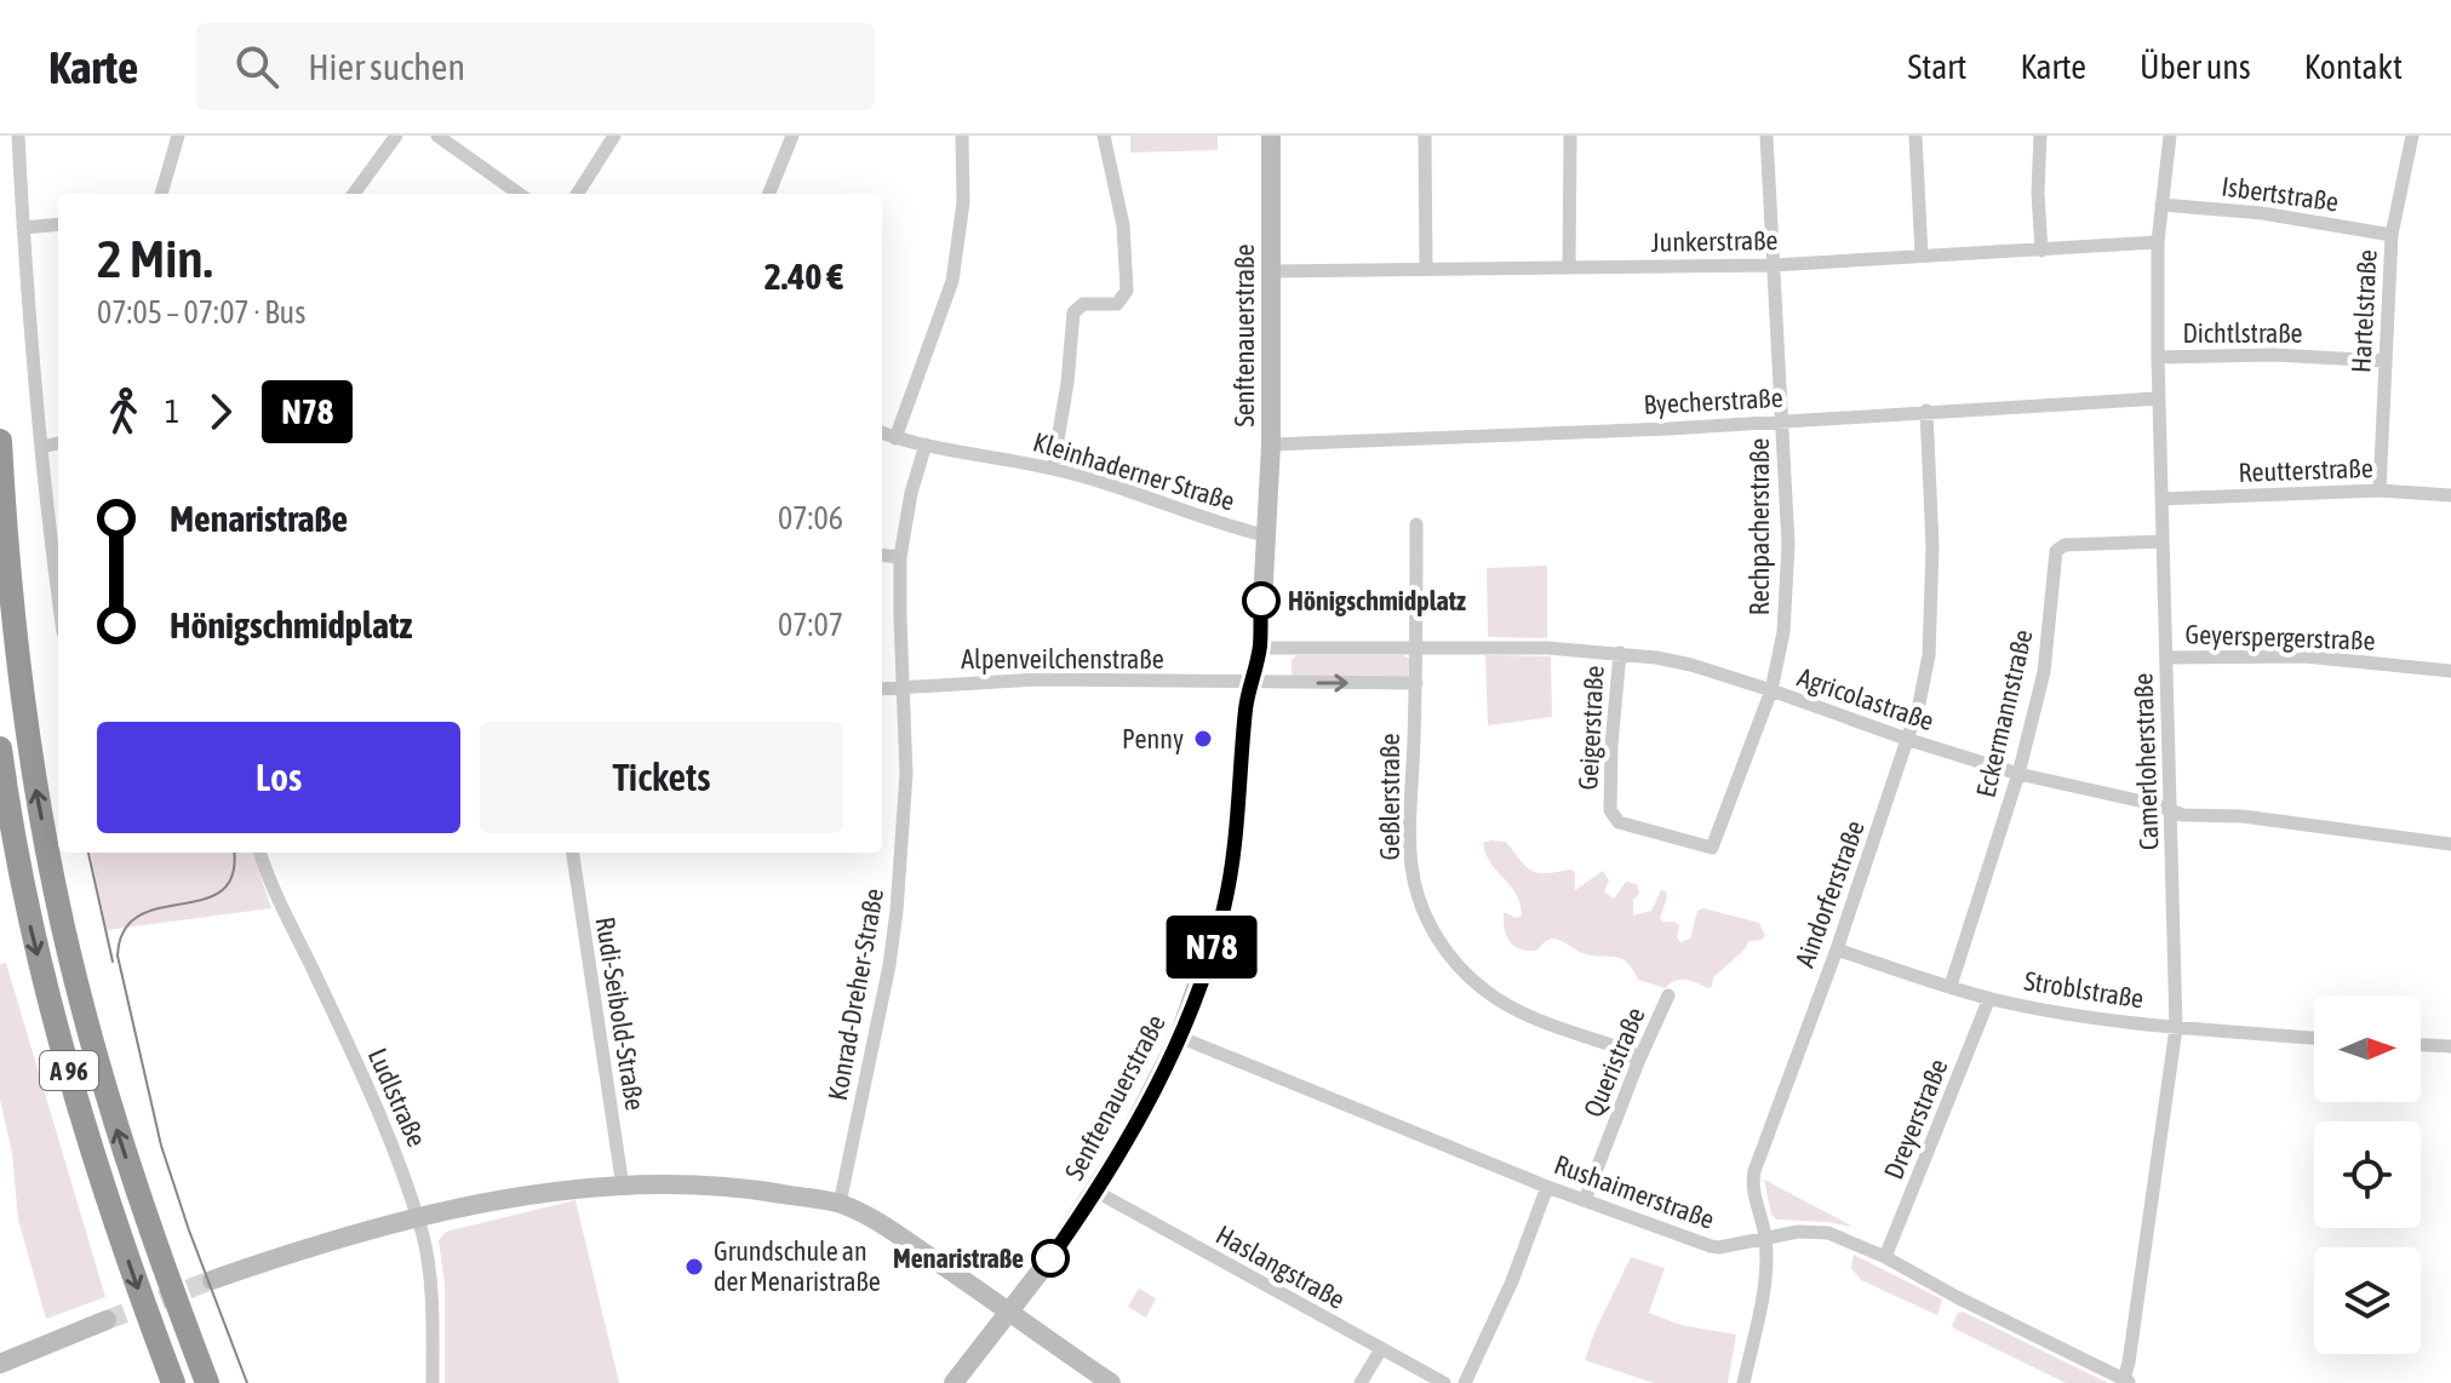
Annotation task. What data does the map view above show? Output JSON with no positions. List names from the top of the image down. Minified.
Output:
{"streets":{"highway":["A 96"],"street":["Isbertstraße","Junkerstraße","Hartelstraße","Dichtlstraße","Senftenauerstraße","Byecherstraße","Reutterstraße","Kleinhaderner Straße","Rechpacherstraße","Geyerspergerstraße","Alpenveilchenstraße","Agricolastraße","Eckermannstraße","Geigerstraße","Camerloherstraße","Geßlerstraße","Aindorferstraße","Stroblstraße","Konrad-Dreher-Straße","Rudi-Seibold-Straße","Queristraße","Ludlstraße","Dreyerstraße","Rushaimerstraße","Haslangstraße"]},"crossings":[["Isbertstraße","Hartelstraße"],["Isbertstraße","Camerloherstraße"],["Junkerstraße","Senftenauerstraße"],["Junkerstraße","Rechpacherstraße"],["Junkerstraße","Camerloherstraße"],["Hartelstraße","Dichtlstraße"],["Hartelstraße","Reutterstraße"],["Dichtlstraße","Camerloherstraße"],["Senftenauerstraße","Byecherstraße"],["Senftenauerstraße","Kleinhaderner Straße"],["Senftenauerstraße","Alpenveilchenstraße"],["Senftenauerstraße","Rushaimerstraße"],["Senftenauerstraße","Haslangstraße"],["Byecherstraße","Rechpacherstraße"],["Byecherstraße","Camerloherstraße"],["Byecherstraße","Aindorferstraße"],["Reutterstraße","Camerloherstraße"],["Kleinhaderner Straße","Konrad-Dreher-Straße"],["Rechpacherstraße","Agricolastraße"],["Rechpacherstraße","Geigerstraße"],["Geyerspergerstraße","Camerloherstraße"],["Alpenveilchenstraße","Konrad-Dreher-Straße"],["Agricolastraße","Eckermannstraße"],["Agricolastraße","Geigerstraße"],["Agricolastraße","Camerloherstraße"],["Agricolastraße","Geßlerstraße"],["Agricolastraße","Aindorferstraße"],["Eckermannstraße","Camerloherstraße"],["Eckermannstraße","Stroblstraße"],["Camerloherstraße","Stroblstraße"],["Camerloherstraße","Rushaimerstraße"],["Geßlerstraße","Queristraße"],["Aindorferstraße","Stroblstraße"],["Aindorferstraße","Rushaimerstraße"],["Stroblstraße","Dreyerstraße"],["Queristraße","Rushaimerstraße"],["Dreyerstraße","Rushaimerstraße"]],"places":["Hönigschmidplatz","Penny","Menaristraße","Grundschule an der Menaristraße"],"lines":["bus line N78"],"north":"right","page":{"header":"Karte","search":"Hier suchen","nav":["Start","Karte","Über uns","Kontakt"],"on_map":"N78","heading":["2 Min.","07:05 – 07:07 · Bus","2.40 €"],"legs":["1","N78"],"list":[{"name":"Menaristraße","value":"07:06"},{"name":"Hönigschmidplatz","value":"07:07"}],"buttons":["Los","Tickets"]}}
